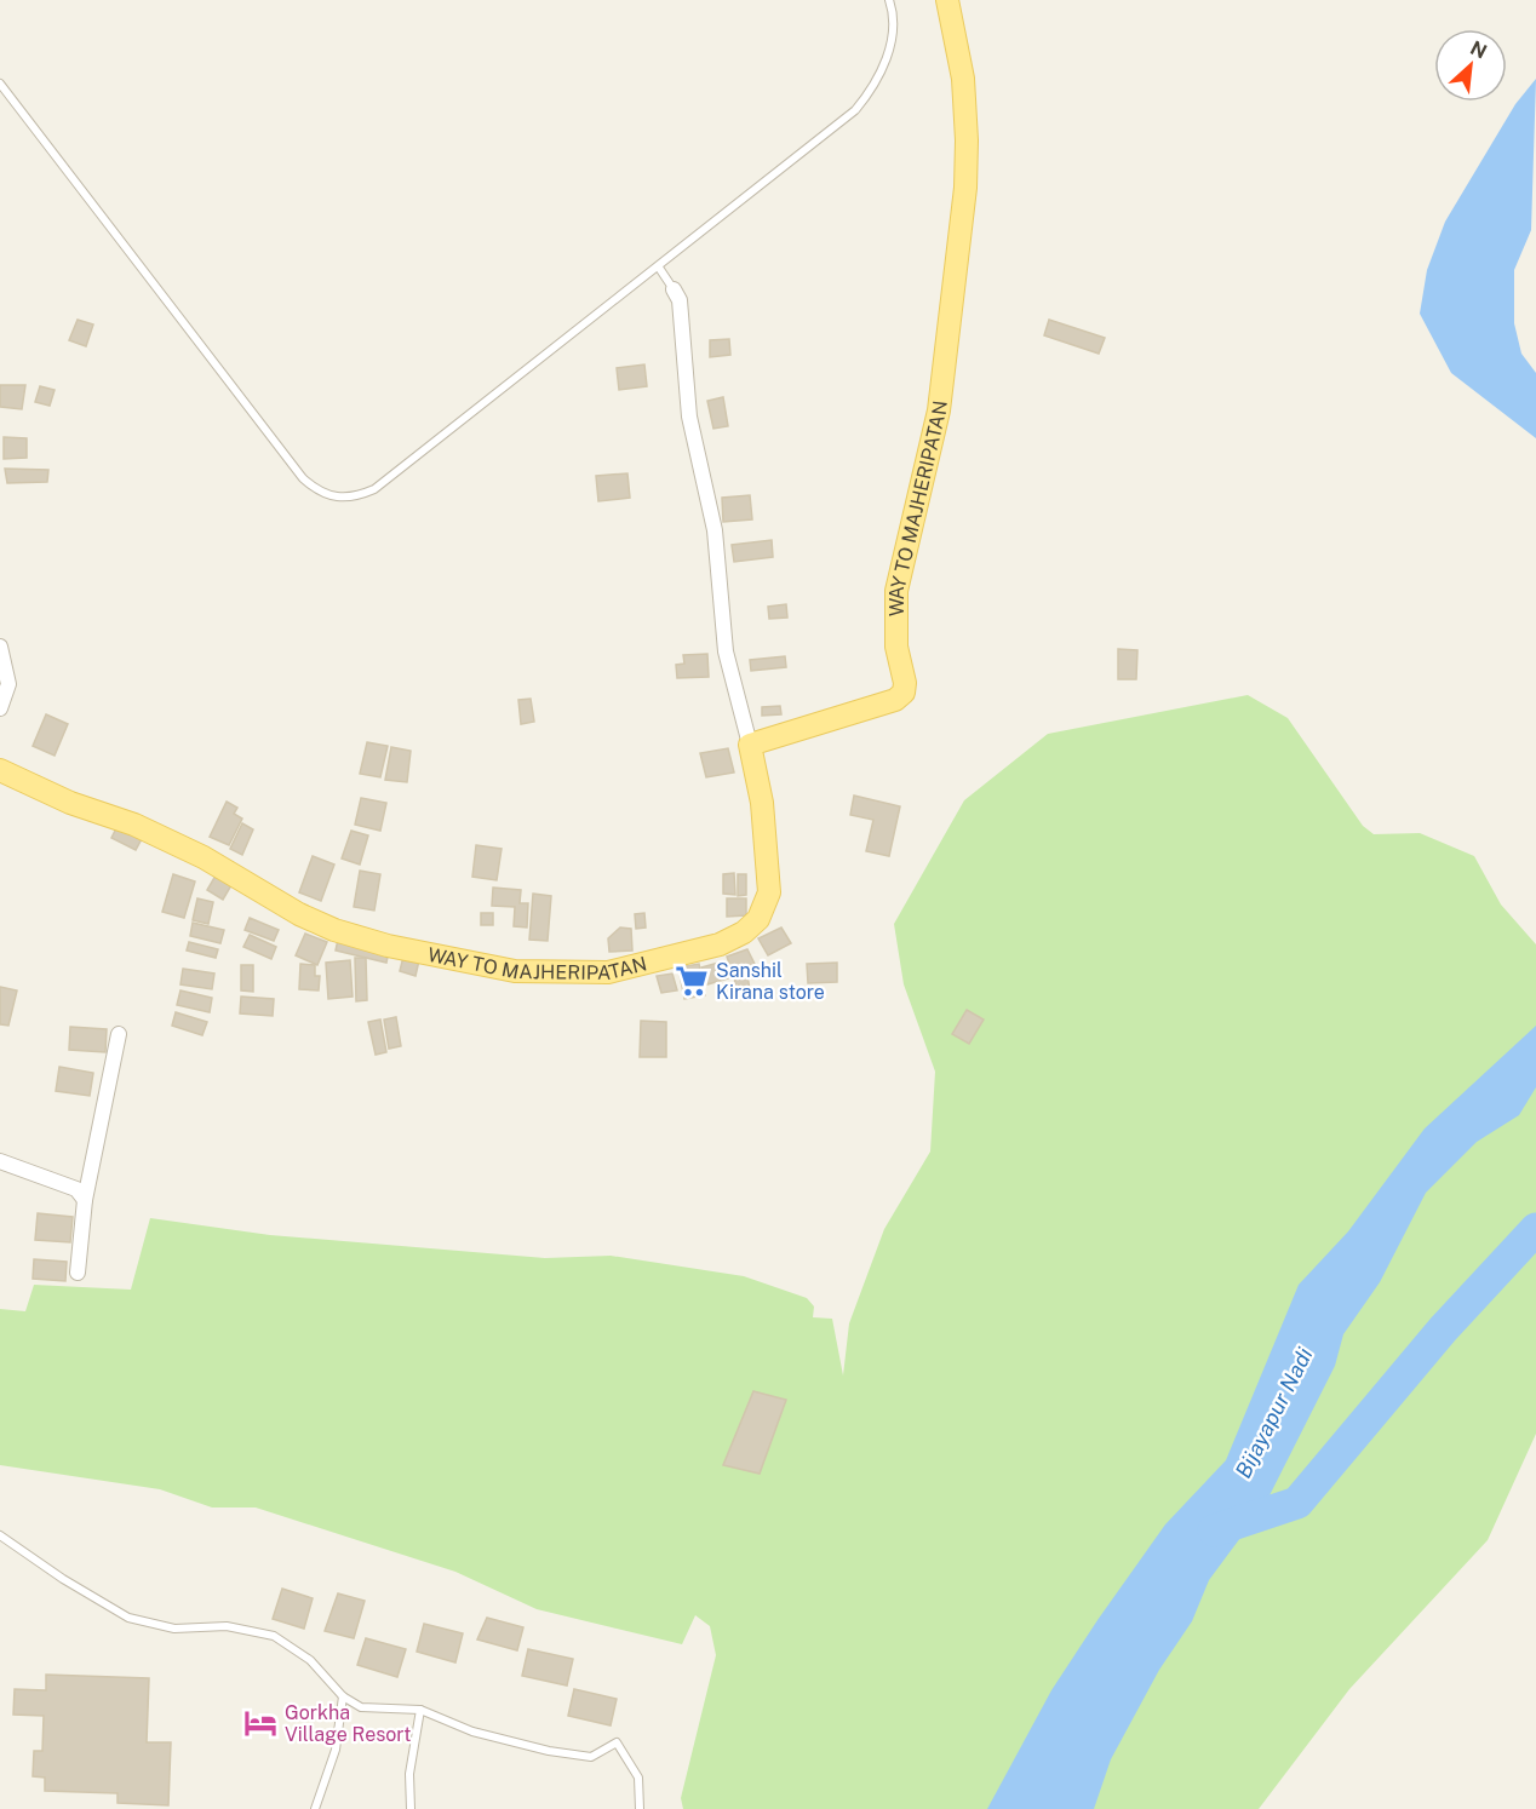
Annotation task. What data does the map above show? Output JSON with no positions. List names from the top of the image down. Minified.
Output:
{"streets":{"main road":["WAY TO MAJHERIPATAN"]},"water":["Bijayapur Nadi"],"places":{"supermarket":["Sanshil Kirana store"],"hotel":["Gorkha Village Resort"]},"north":"top right"}
